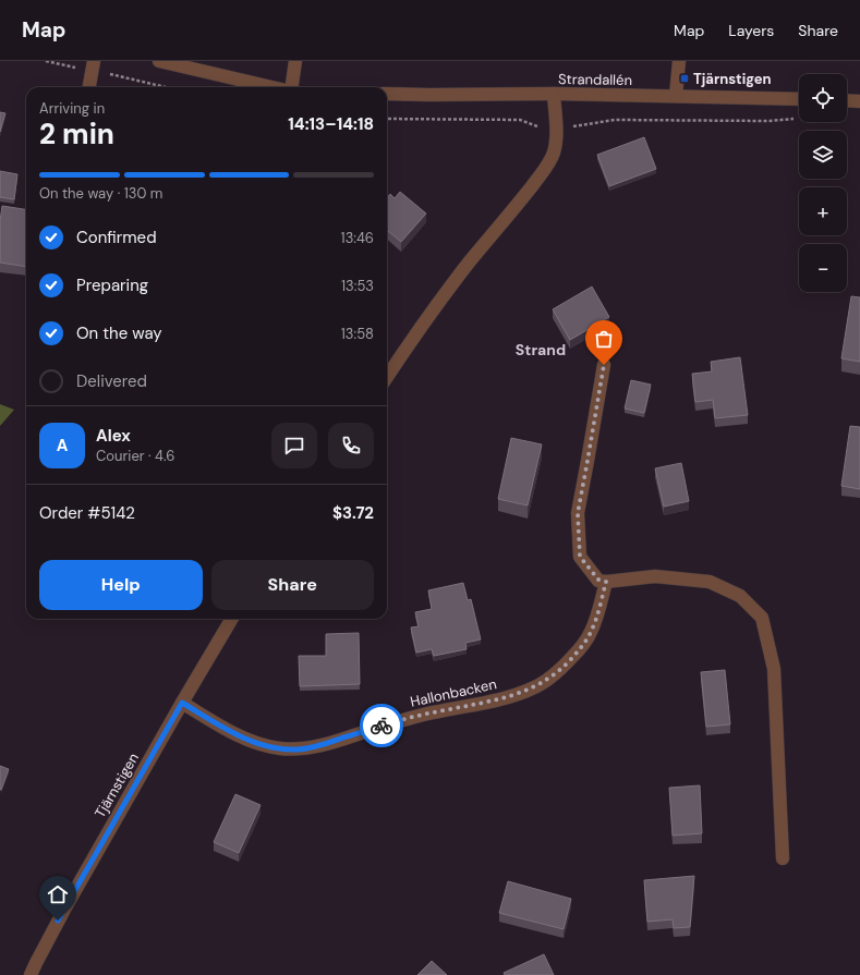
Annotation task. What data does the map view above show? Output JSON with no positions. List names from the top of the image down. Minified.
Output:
{"streets":{"street":["Strandallén","Hallonbacken","Tjärnstigen"]},"crossings":[["Hallonbacken","Tjärnstigen"]],"districts":["Strand"],"places":{"transit":["Tjärnstigen"]},"page":{"header":"Map","nav":["Map","Layers","Share"],"map_buttons":["+","−"],"heading":["2 min","Arriving in","14:13–14:18"],"panel":["Alex","Courier · 4.6","Order #5142","$3.72"],"bar":"On the way · 130 m","list":[["Confirmed","13:46"],["Preparing","13:53"],["On the way","13:58"],"Delivered"],"round":"A","buttons":["Help","Share"]}}
